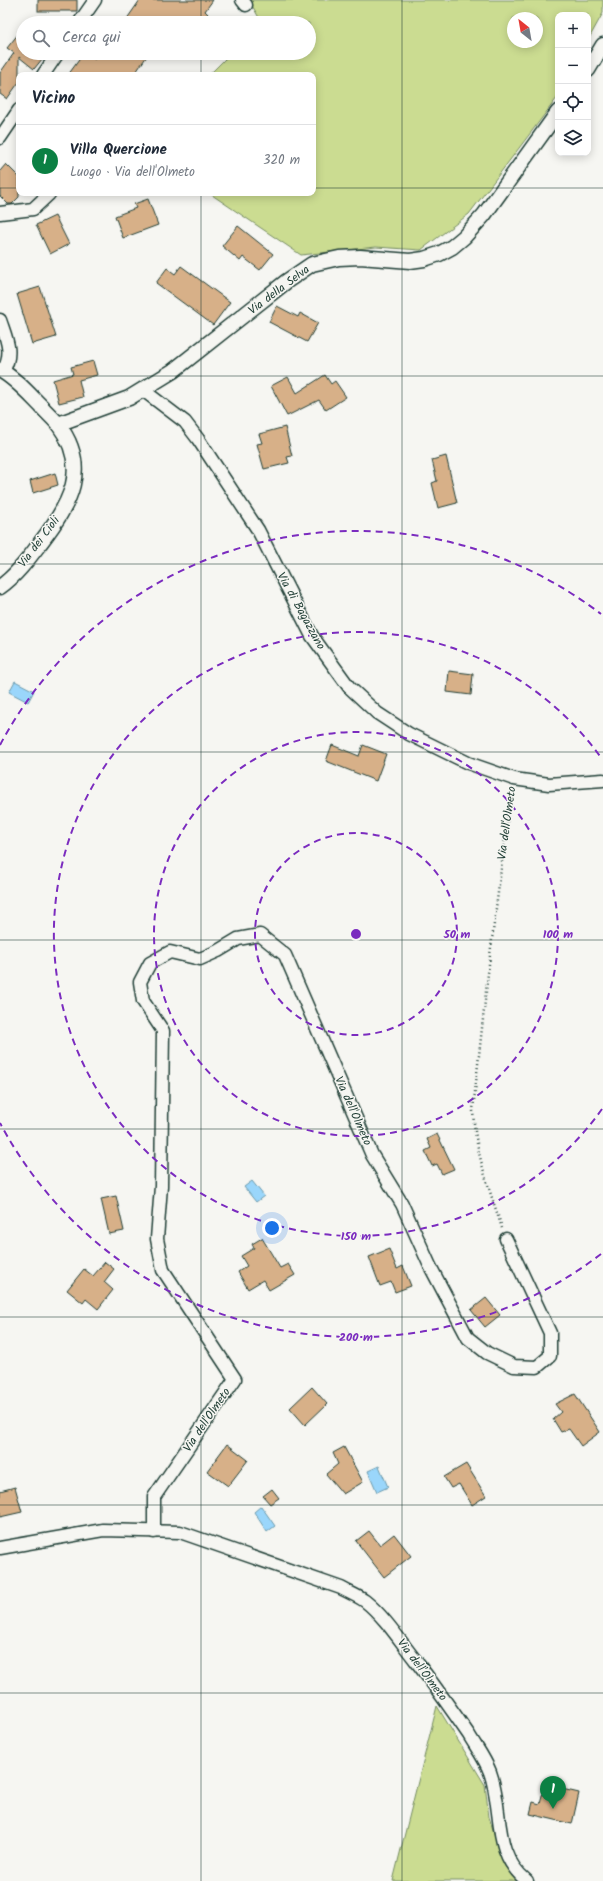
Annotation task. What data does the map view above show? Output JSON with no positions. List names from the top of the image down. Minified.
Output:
{"streets":{"street":["Via della Selva","Via dei Cioli","Via di Bagazzano","Via dell'Olmeto"]},"crossings":[["Via della Selva","Via dei Cioli"],["Via della Selva","Via di Bagazzano"],["Via di Bagazzano","Via dell'Olmeto"]],"north":"top left","page":{"map_buttons":["+","−"],"search":"Cerca qui","heading":"Vicino","list":[{"mark":"1","name":"Villa Quercione","note":"Luogo · Via dell'Olmeto","value":"320 m"}],"pins":"1"},"rings":["50 m","100 m","150 m","200 m"]}
